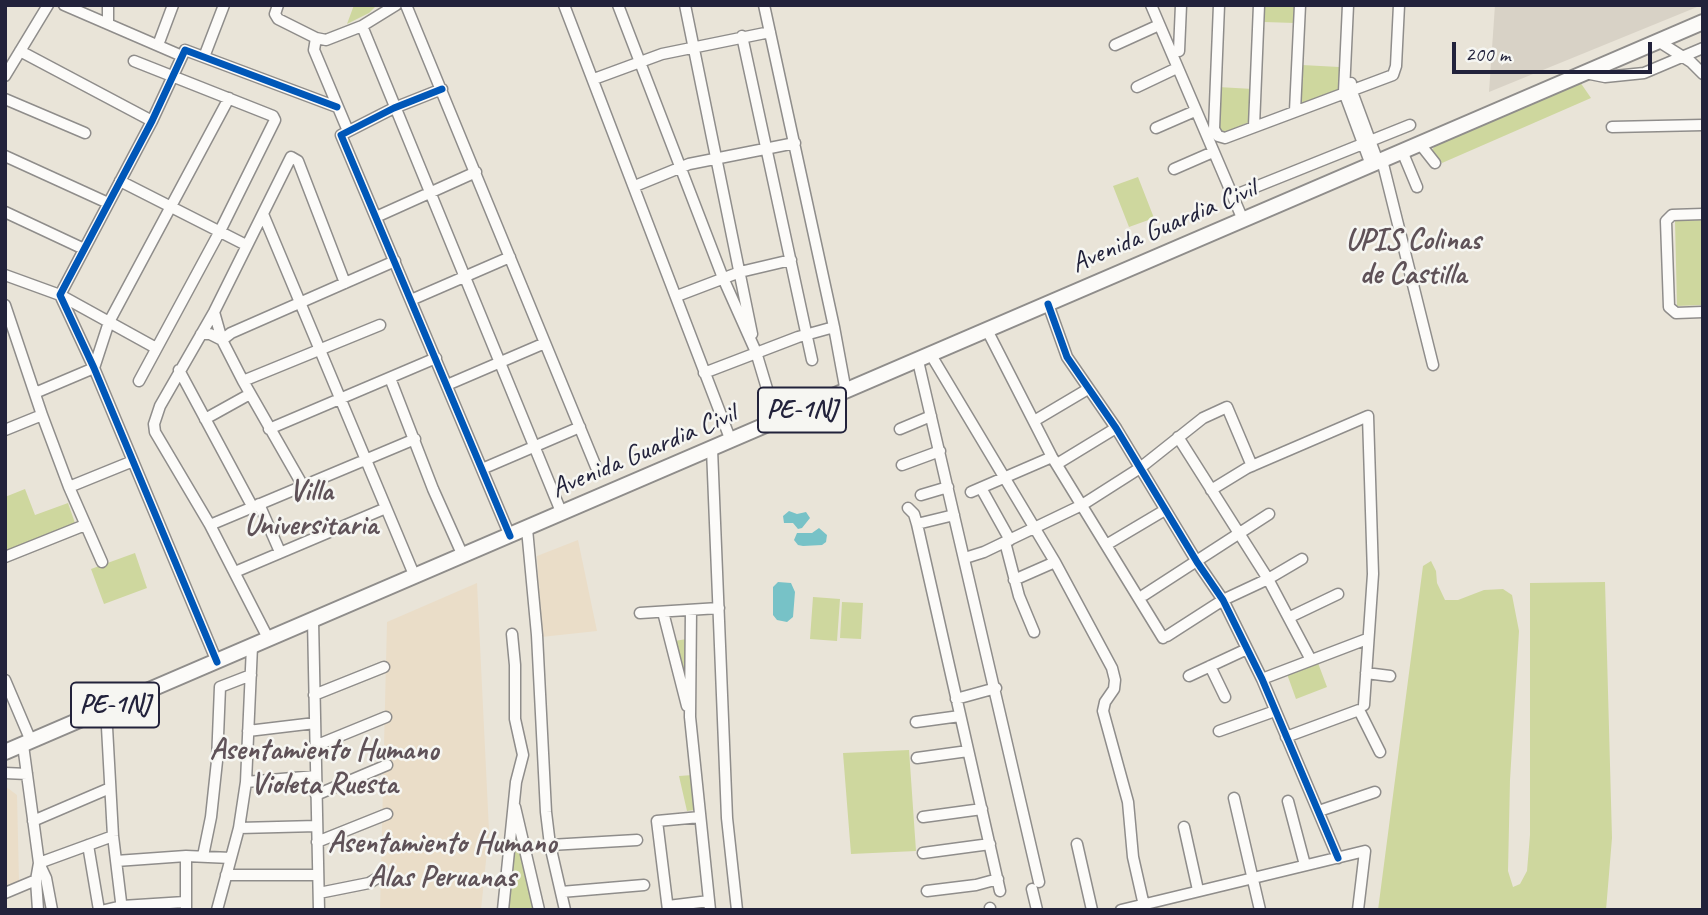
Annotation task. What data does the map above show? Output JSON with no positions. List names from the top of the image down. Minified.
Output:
{"streets":{"highway":["Avenida Guardia Civil","PE-1NJ"]},"crossings":[["Avenida Guardia Civil","PE-1NJ"]],"districts":["UPIS Colinas de Castilla","Villa Universitaria","Asentamiento Humano Violeta Ruesta","Asentamiento Humano Alas Peruanas"],"scale_bar":"200 m"}
